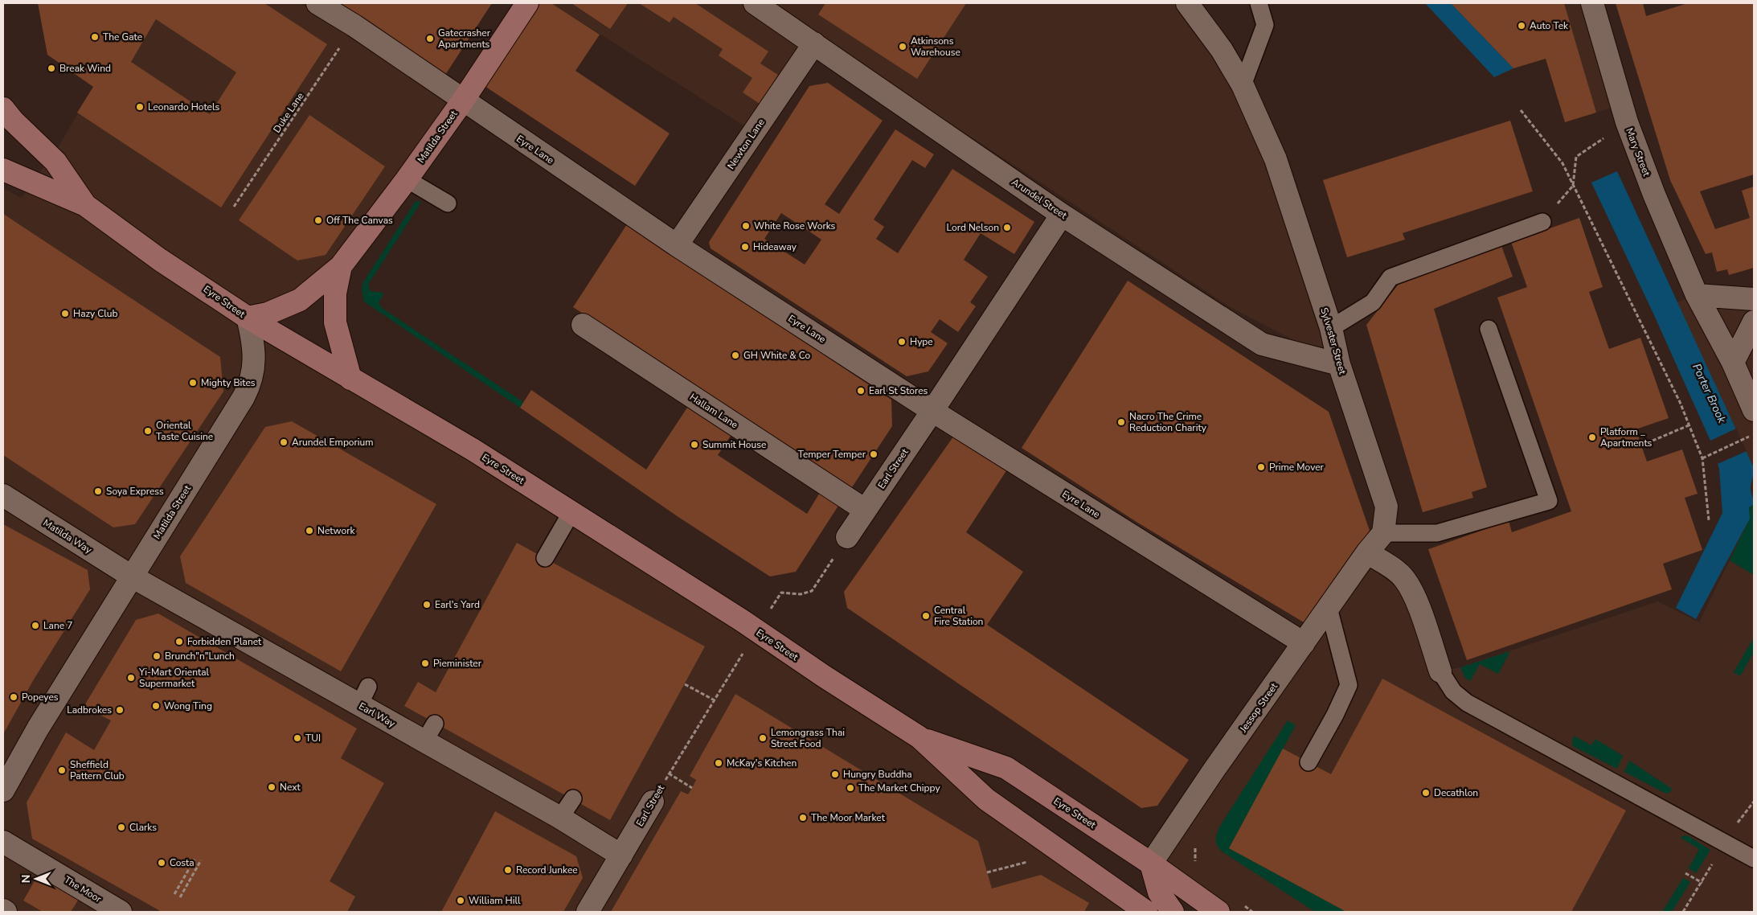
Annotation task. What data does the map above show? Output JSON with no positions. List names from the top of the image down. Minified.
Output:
{"streets":{"street":["Matilda Street","Newton Lane","Eyre Lane","Mary Street","Arundel Street","Eyre Street","Sylvester Street","Hallam Lane","Earl Street","Matilda Way","Jessop Street","Earl Way","The Moor"],"path":["Duke Lane"]},"crossings":[["Duke Lane","Eyre Lane"],["Matilda Street","Eyre Lane"],["Matilda Street","Eyre Street"],["Matilda Street","Matilda Way"],["Matilda Street","Earl Way"],["Newton Lane","Eyre Lane"],["Newton Lane","Arundel Street"],["Eyre Lane","Earl Street"],["Eyre Lane","Jessop Street"],["Arundel Street","Sylvester Street"],["Arundel Street","Earl Street"],["Eyre Street","Earl Street"],["Eyre Street","Jessop Street"],["Hallam Lane","Earl Street"],["Earl Street","Earl Way"],["Matilda Way","Earl Way"]],"water":["Porter Brook"],"places":["Auto Tek","The Gate","Gatecrasher Apartments","Atkinsons Warehouse","Break Wind","Leonardo Hotels","Off The Canvas","White Rose Works","Lord Nelson","Hideaway","Hazy Club","Hype","GH White & Co","Mighty Bites","Earl St Stores","Nacro The Crime Reduction Charity","Oriental Taste Cuisine","Platform _ Apartments","Arundel Emporium","Summit House","Temper Temper","Prime Mover","Soya Express","Network","Earl's Yard","Central Fire Station","Lane 7","Forbidden Planet","Brunch\"n\"Lunch","Pieminister","Yi-Mart Oriental Supermarket","Popeyes","Wong Ting","Ladbrokes","TUI","Lemongrass Thai Street Food","McKay's Kitchen","Sheffield Pattern Club","Hungry Buddha","Next","The Market Chippy","Decathlon","The Moor Market","Clarks","Costa","Record Junkee","William Hill"],"north":"left"}
